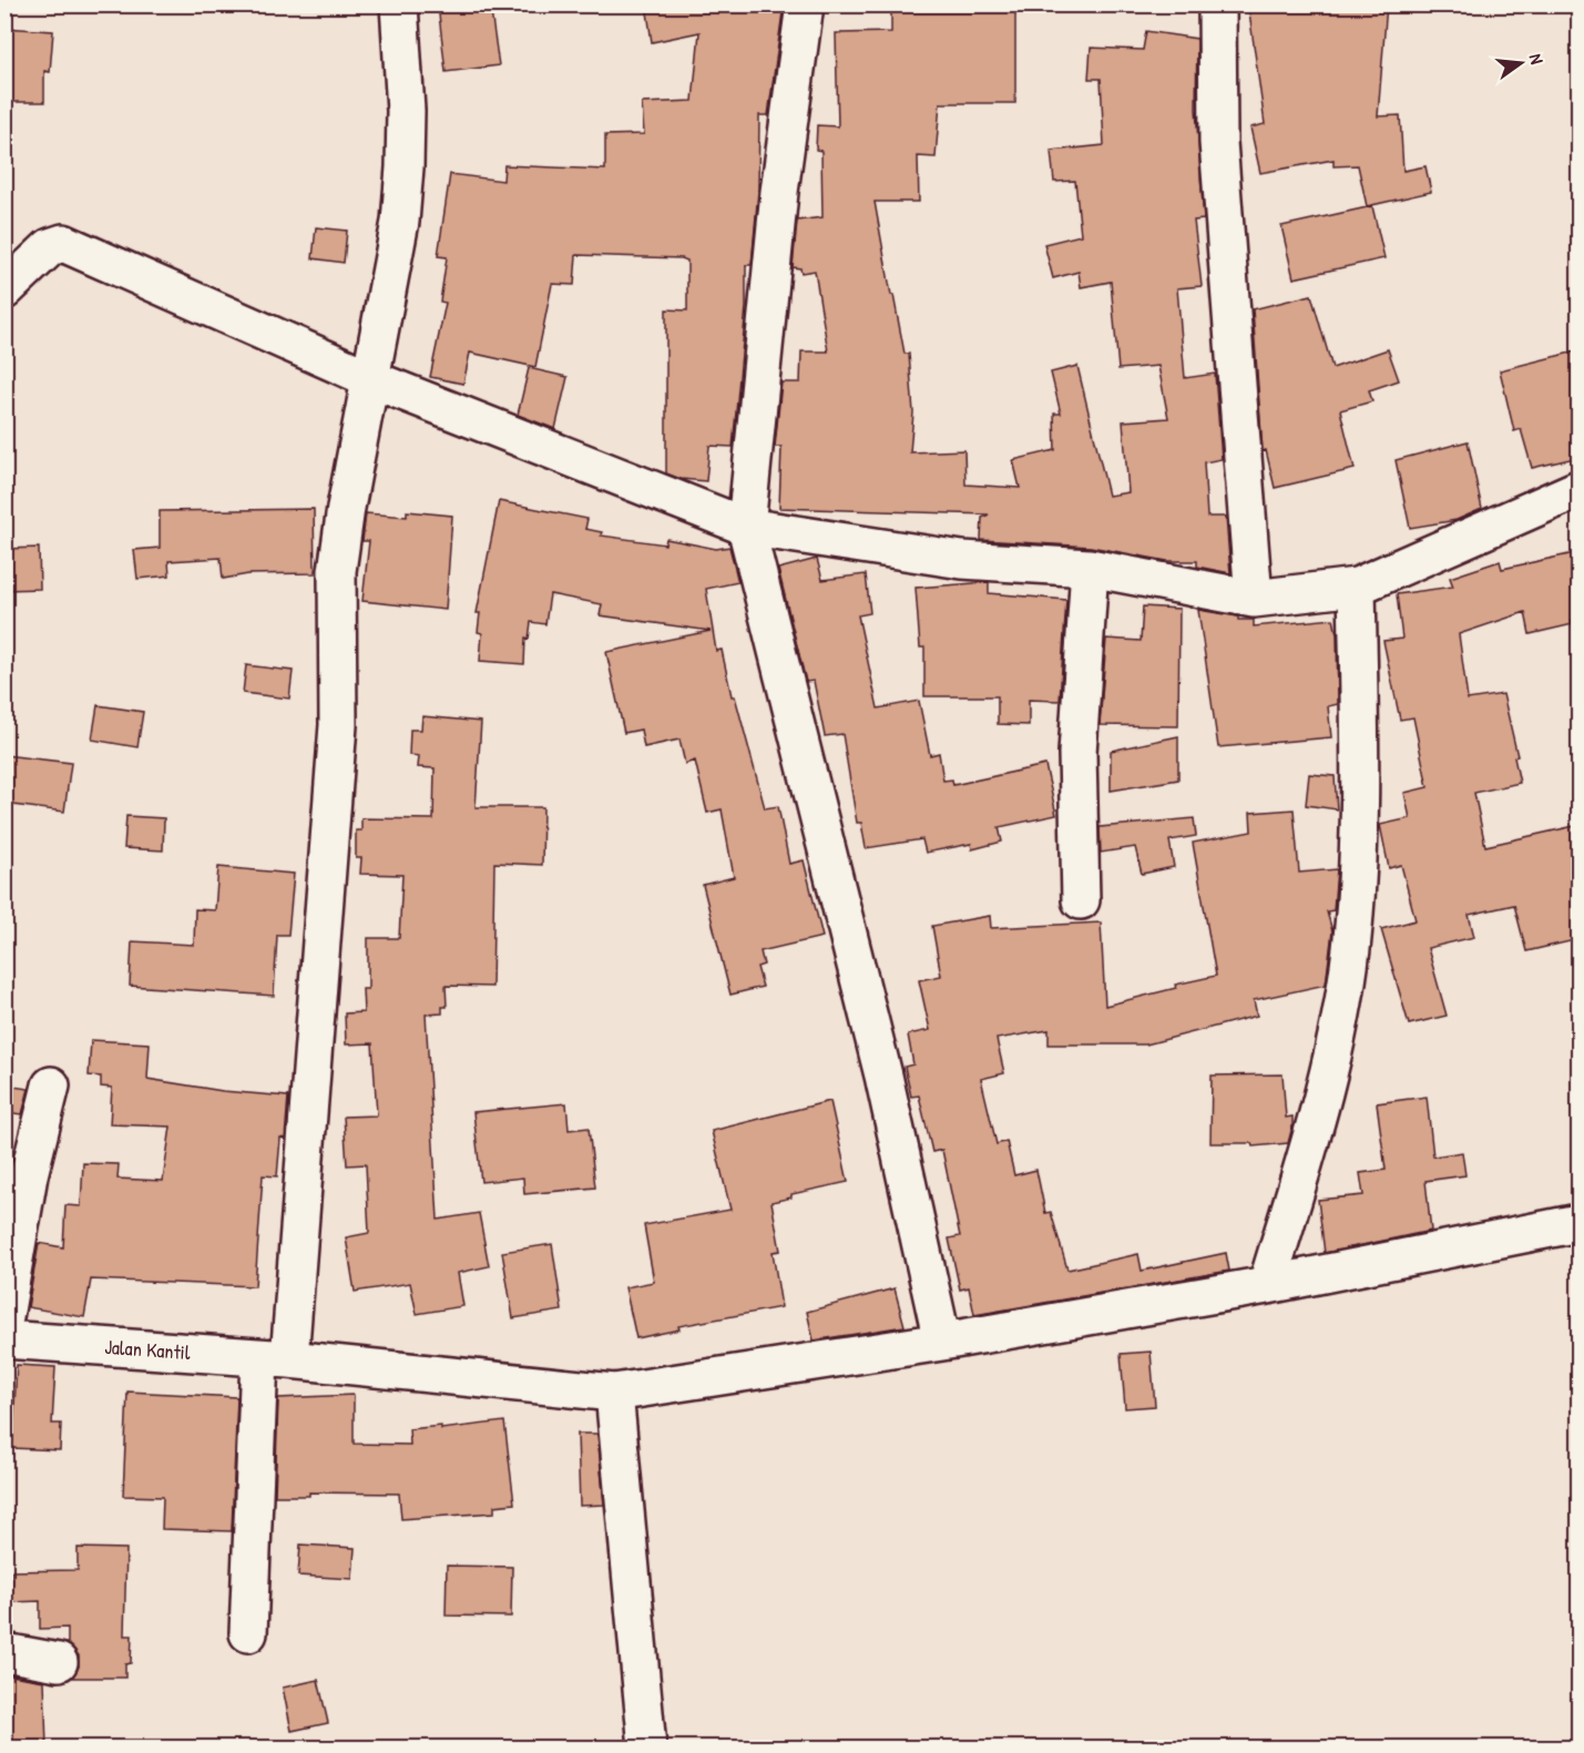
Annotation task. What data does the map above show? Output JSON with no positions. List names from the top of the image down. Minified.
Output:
{"streets":{"street":["Jalan Kantil"]},"north":"right"}
